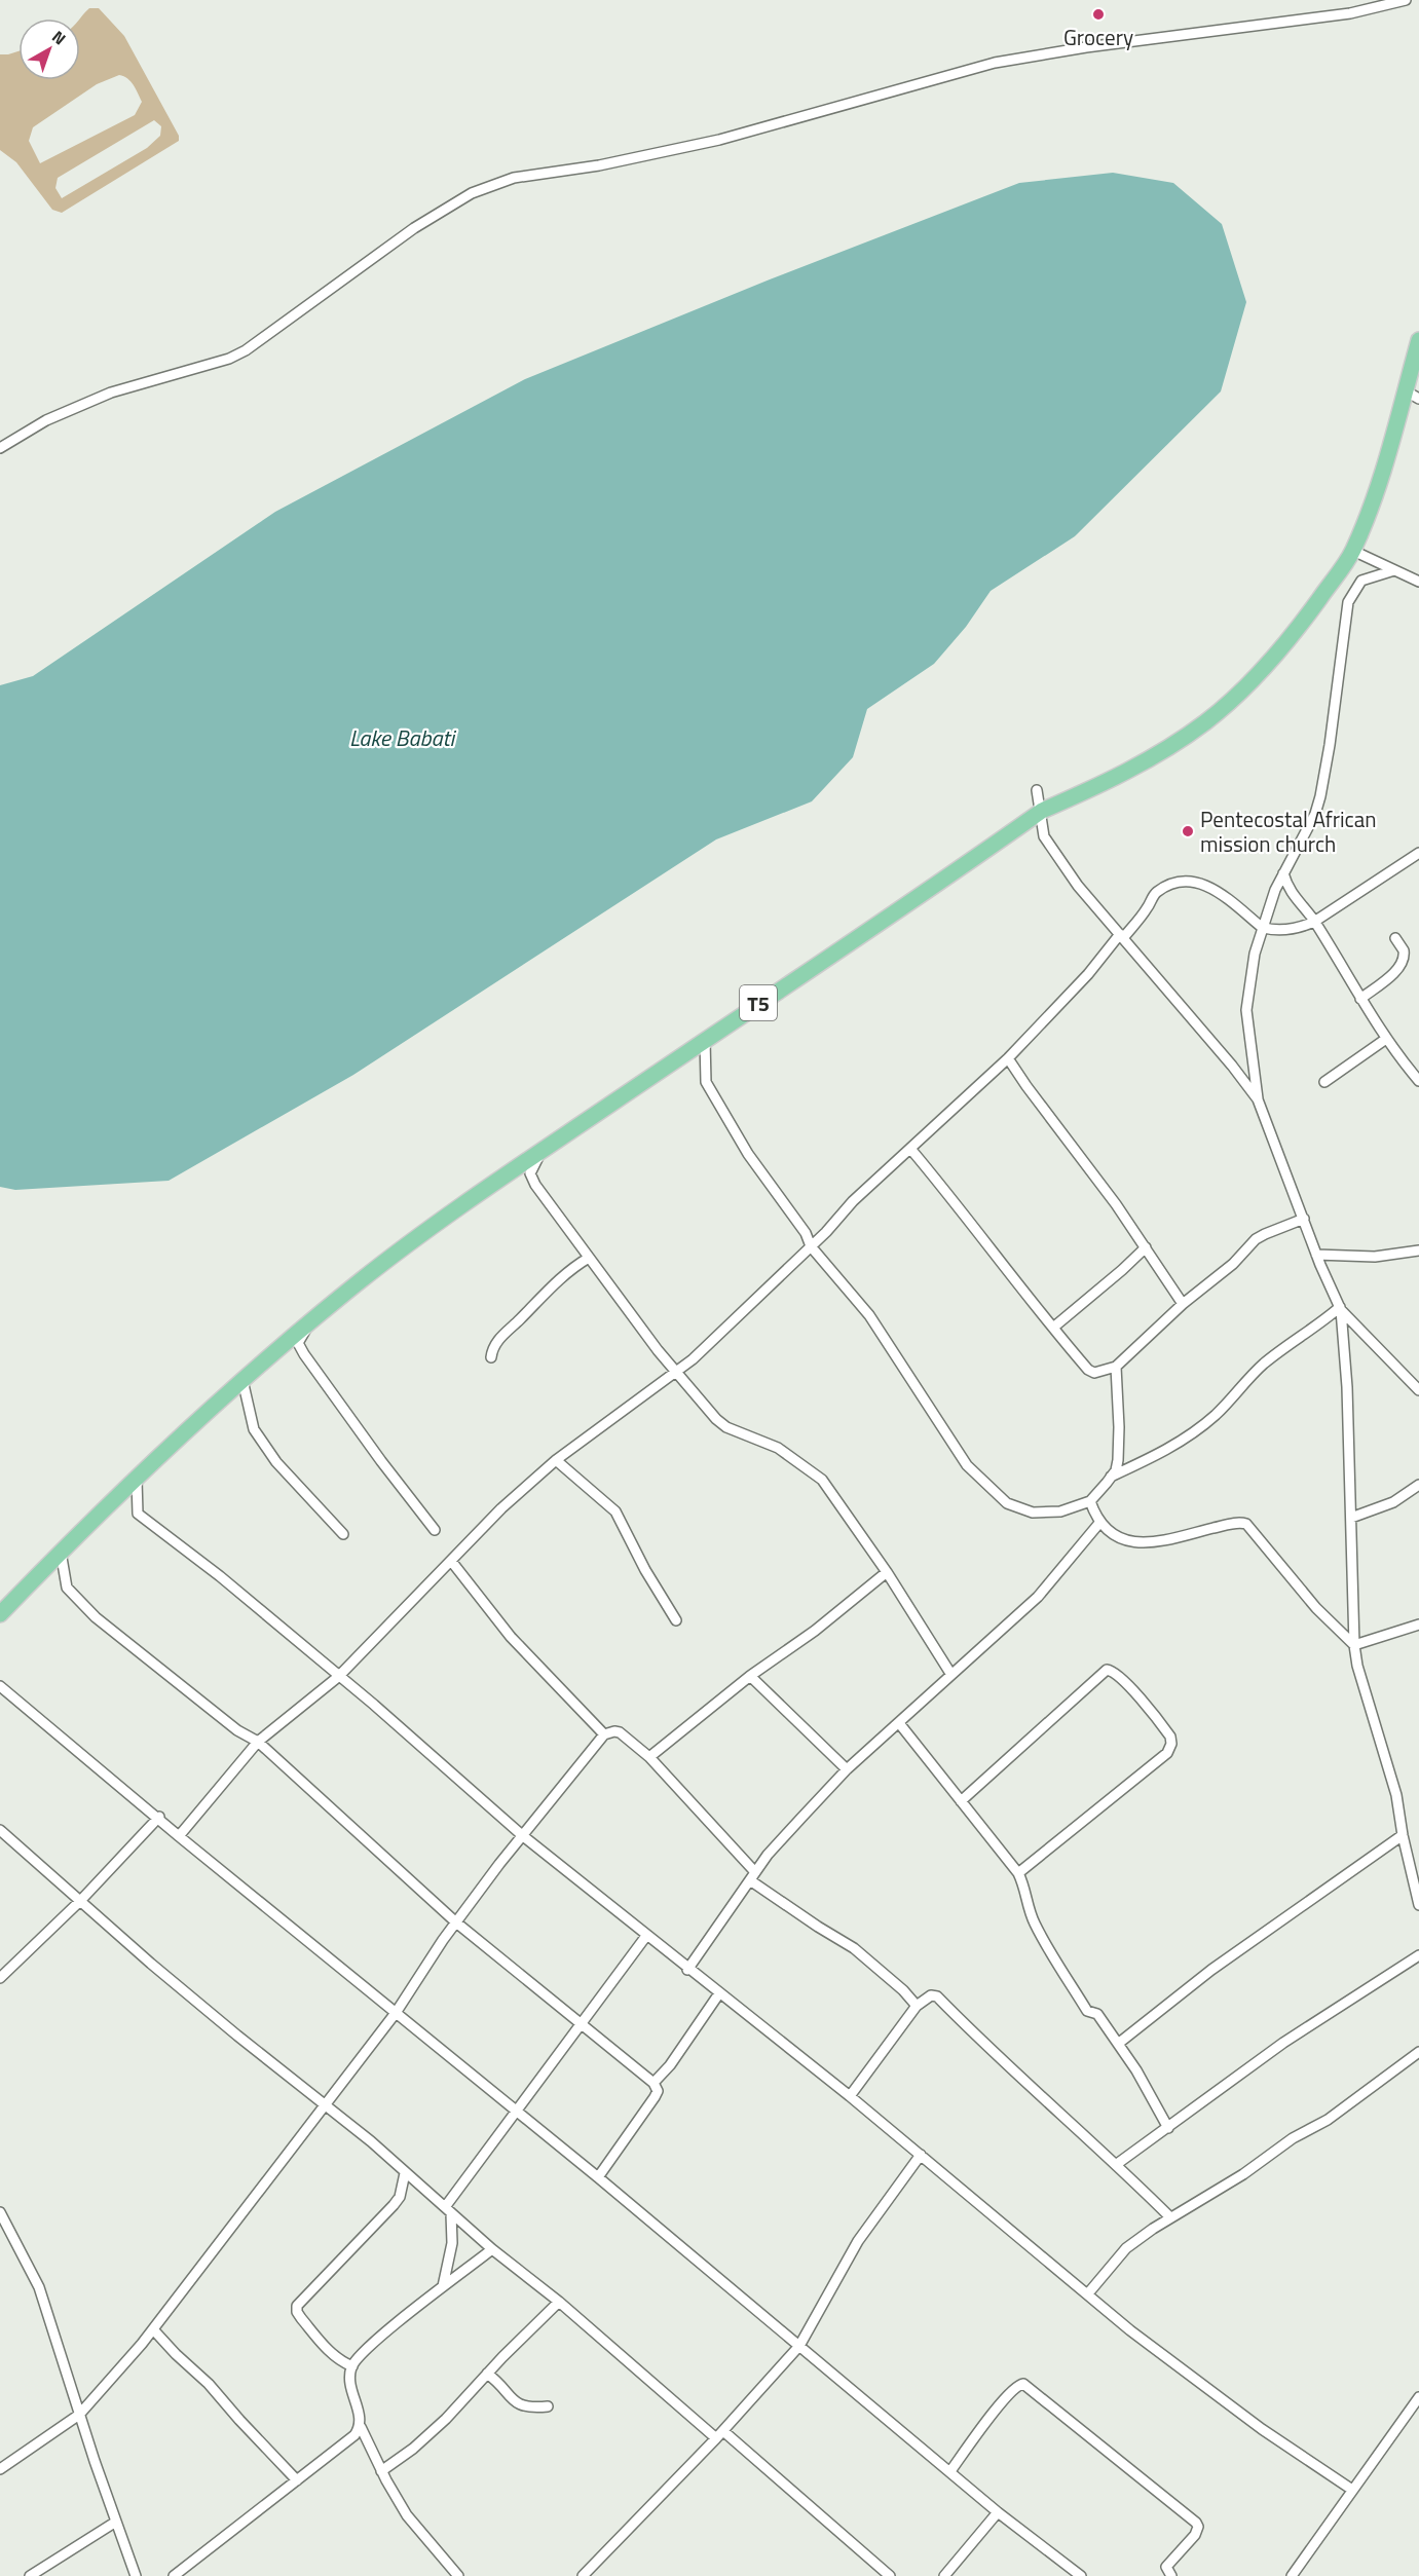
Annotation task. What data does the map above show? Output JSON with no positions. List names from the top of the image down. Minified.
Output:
{"streets":{"highway":["T5"]},"water":["Lake Babati"],"places":["Grocery","Pentecostal African mission church"],"north":"top right"}
